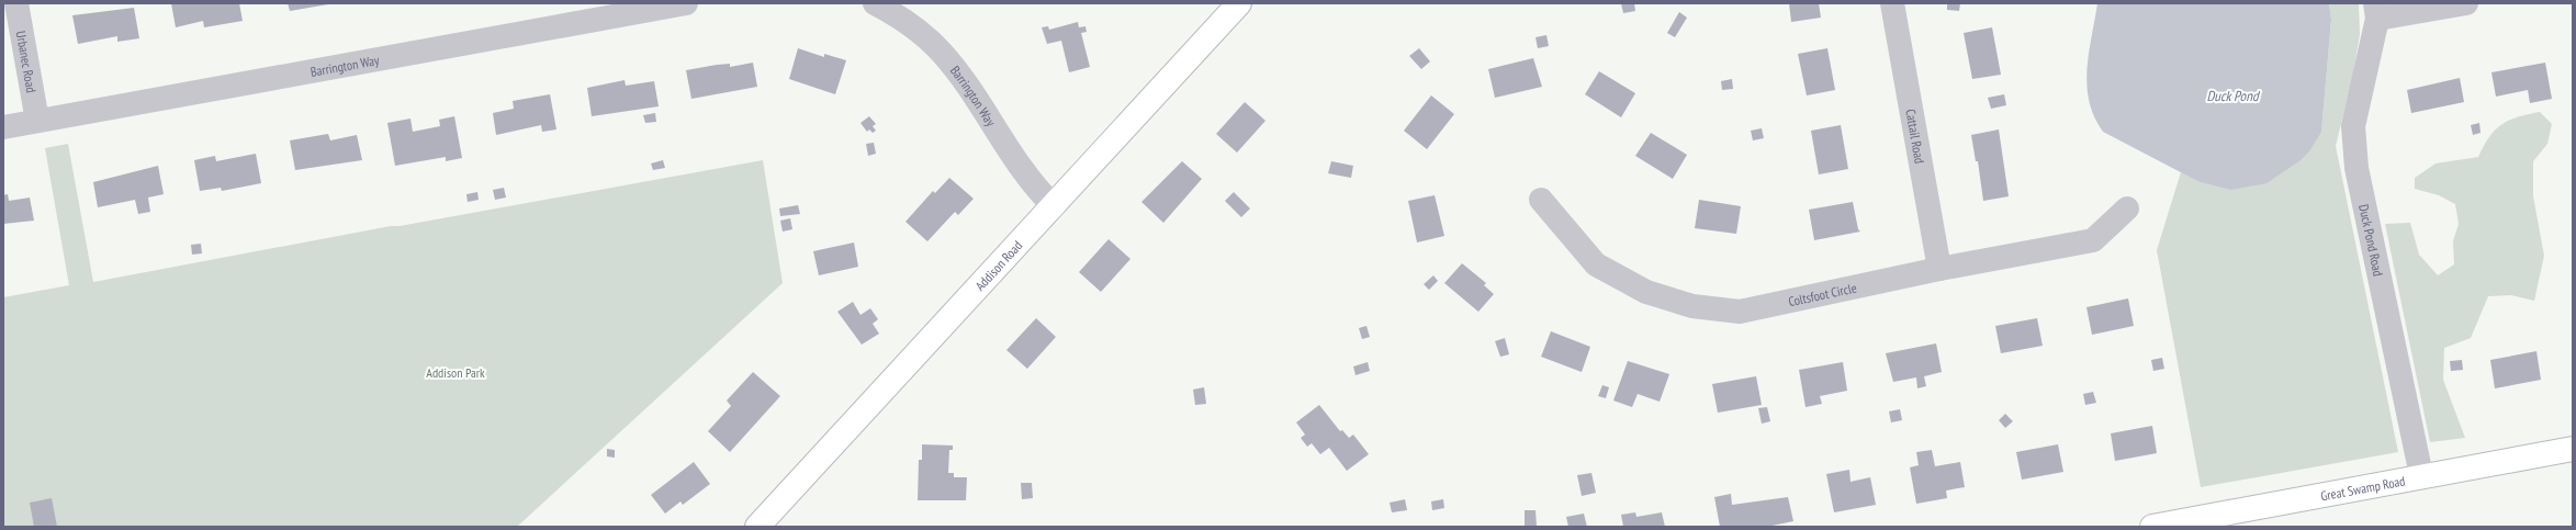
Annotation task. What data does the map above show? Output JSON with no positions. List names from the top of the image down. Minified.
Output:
{"streets":{"main road":["Addison Road","Great Swamp Road"],"street":["Urbanec Road","Barrington Way","Cattail Road","Duck Pond Road","Coltsfoot Circle"]},"crossings":[["Urbanec Road","Barrington Way"],["Barrington Way","Addison Road"],["Cattail Road","Coltsfoot Circle"],["Duck Pond Road","Great Swamp Road"]],"water":["Duck Pond"],"parks":["Addison Park"]}
